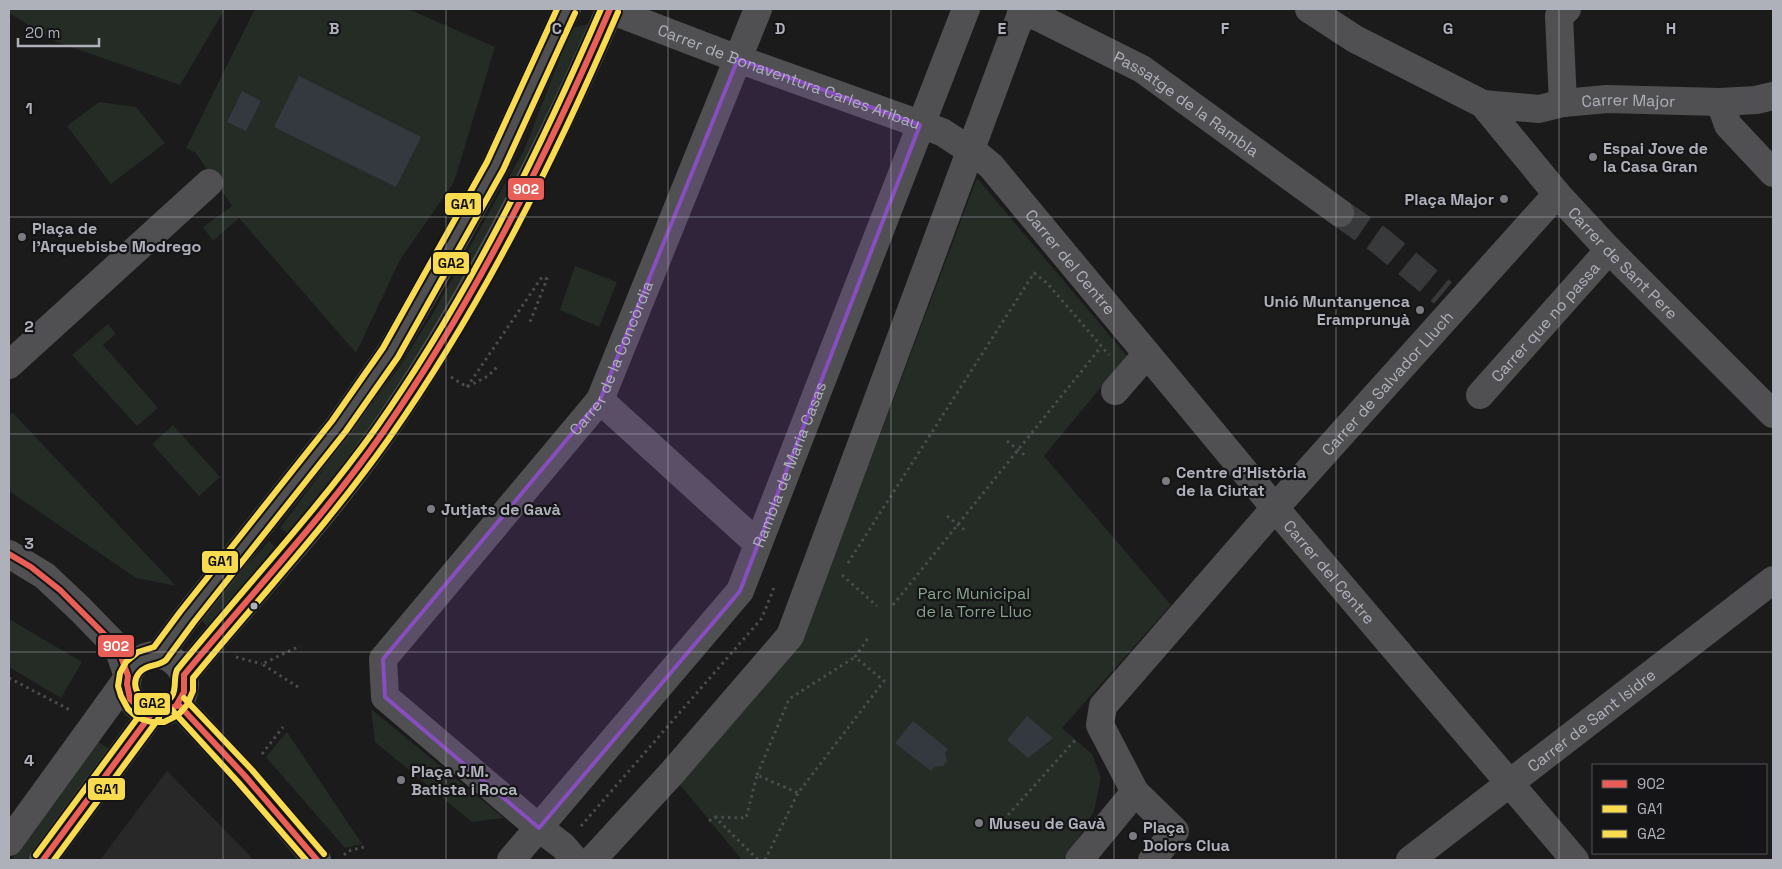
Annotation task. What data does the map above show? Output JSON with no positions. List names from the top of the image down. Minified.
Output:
{"streets":{"street":["Carrer de Bonaventura Carles Aribau","Carrer Major","Passatge de la Rambla","Carrer del Centre","Carrer de Sant Pere","Carrer que no passa","Carrer de la Concòrdia","Carrer de Salvador Lluch","Rambla de Maria Casas","Carrer de Sant Isidre"]},"crossings":[["Carrer de Bonaventura Carles Aribau","Carrer del Centre"],["Carrer de Bonaventura Carles Aribau","Carrer de la Concòrdia"],["Carrer de Bonaventura Carles Aribau","Rambla de Maria Casas"],["Carrer Major","Carrer de Sant Pere"],["Carrer del Centre","Carrer de Salvador Lluch"],["Carrer del Centre","Rambla de Maria Casas"],["Carrer del Centre","Carrer de Sant Isidre"],["Carrer de Sant Pere","Carrer que no passa"],["Carrer de Sant Pere","Carrer de Salvador Lluch"],["Carrer de la Concòrdia","Rambla de Maria Casas"]],"parks":["Parc Municipal de la Torre Lluc"],"places":["Espai Jove de la Casa Gran","Plaça Major","Plaça de l'Arquebisbe Modrego","Unió Muntanyenca Eramprunyà","Centre d'Història de la Ciutat","Jutjats de Gavà","Plaça J.M. Batista i Roca","Museu de Gavà","Plaça Dolors Clua"],"lines":["transit line 902","transit line GA1","transit line GA2"],"legend":["902","GA1","GA2"],"scale_bar":"20 m","grid":{"columns":["B","C","D","E","F","G","H"],"rows":["1","2","3","4"]}}
